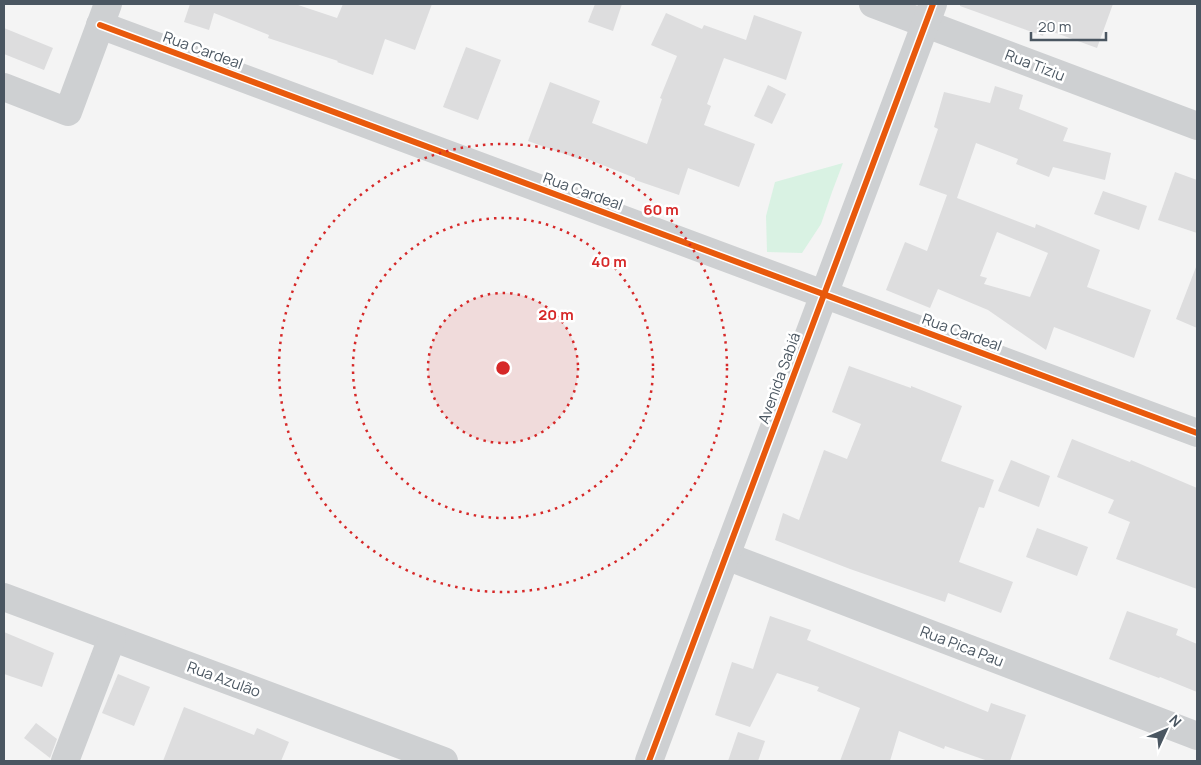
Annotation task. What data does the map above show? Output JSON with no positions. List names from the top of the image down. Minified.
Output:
{"streets":{"street":["Rua Cardeal","Rua Tiziu","Avenida Sabiá","Rua Pica Pau","Rua Azulão"]},"crossings":[["Rua Cardeal","Avenida Sabiá"],["Rua Tiziu","Avenida Sabiá"],["Avenida Sabiá","Rua Pica Pau"]],"scale_bar":"20 m","north":"top right","rings":["60 m","40 m","20 m"]}
